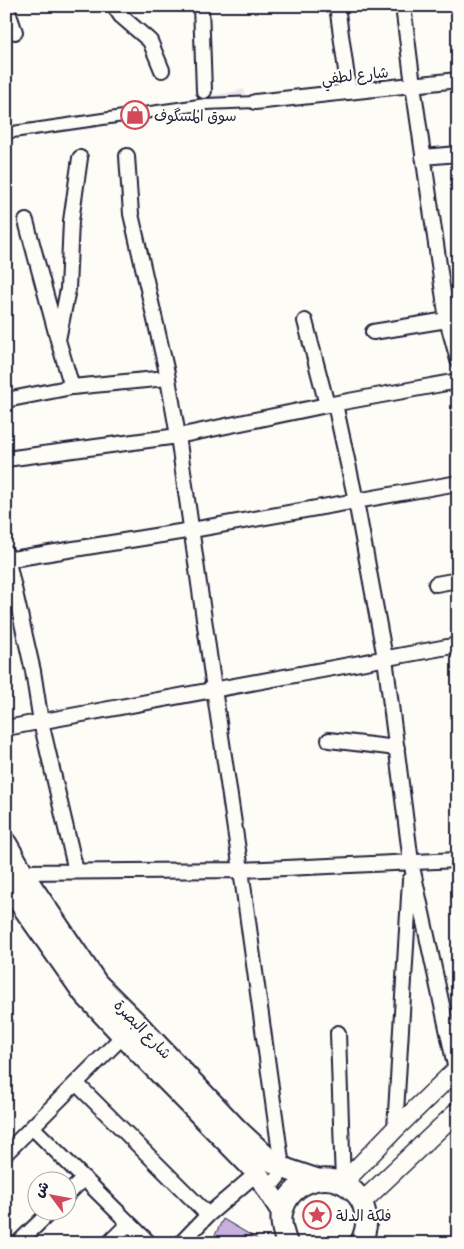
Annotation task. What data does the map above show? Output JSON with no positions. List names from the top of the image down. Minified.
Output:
{"streets":{"main road":["شارع البصرة"],"street":["شارع لطفي"]},"places":{"shop":["سوق المسگوف"],"place":["فلكة الدلة"]},"north":"top left"}
